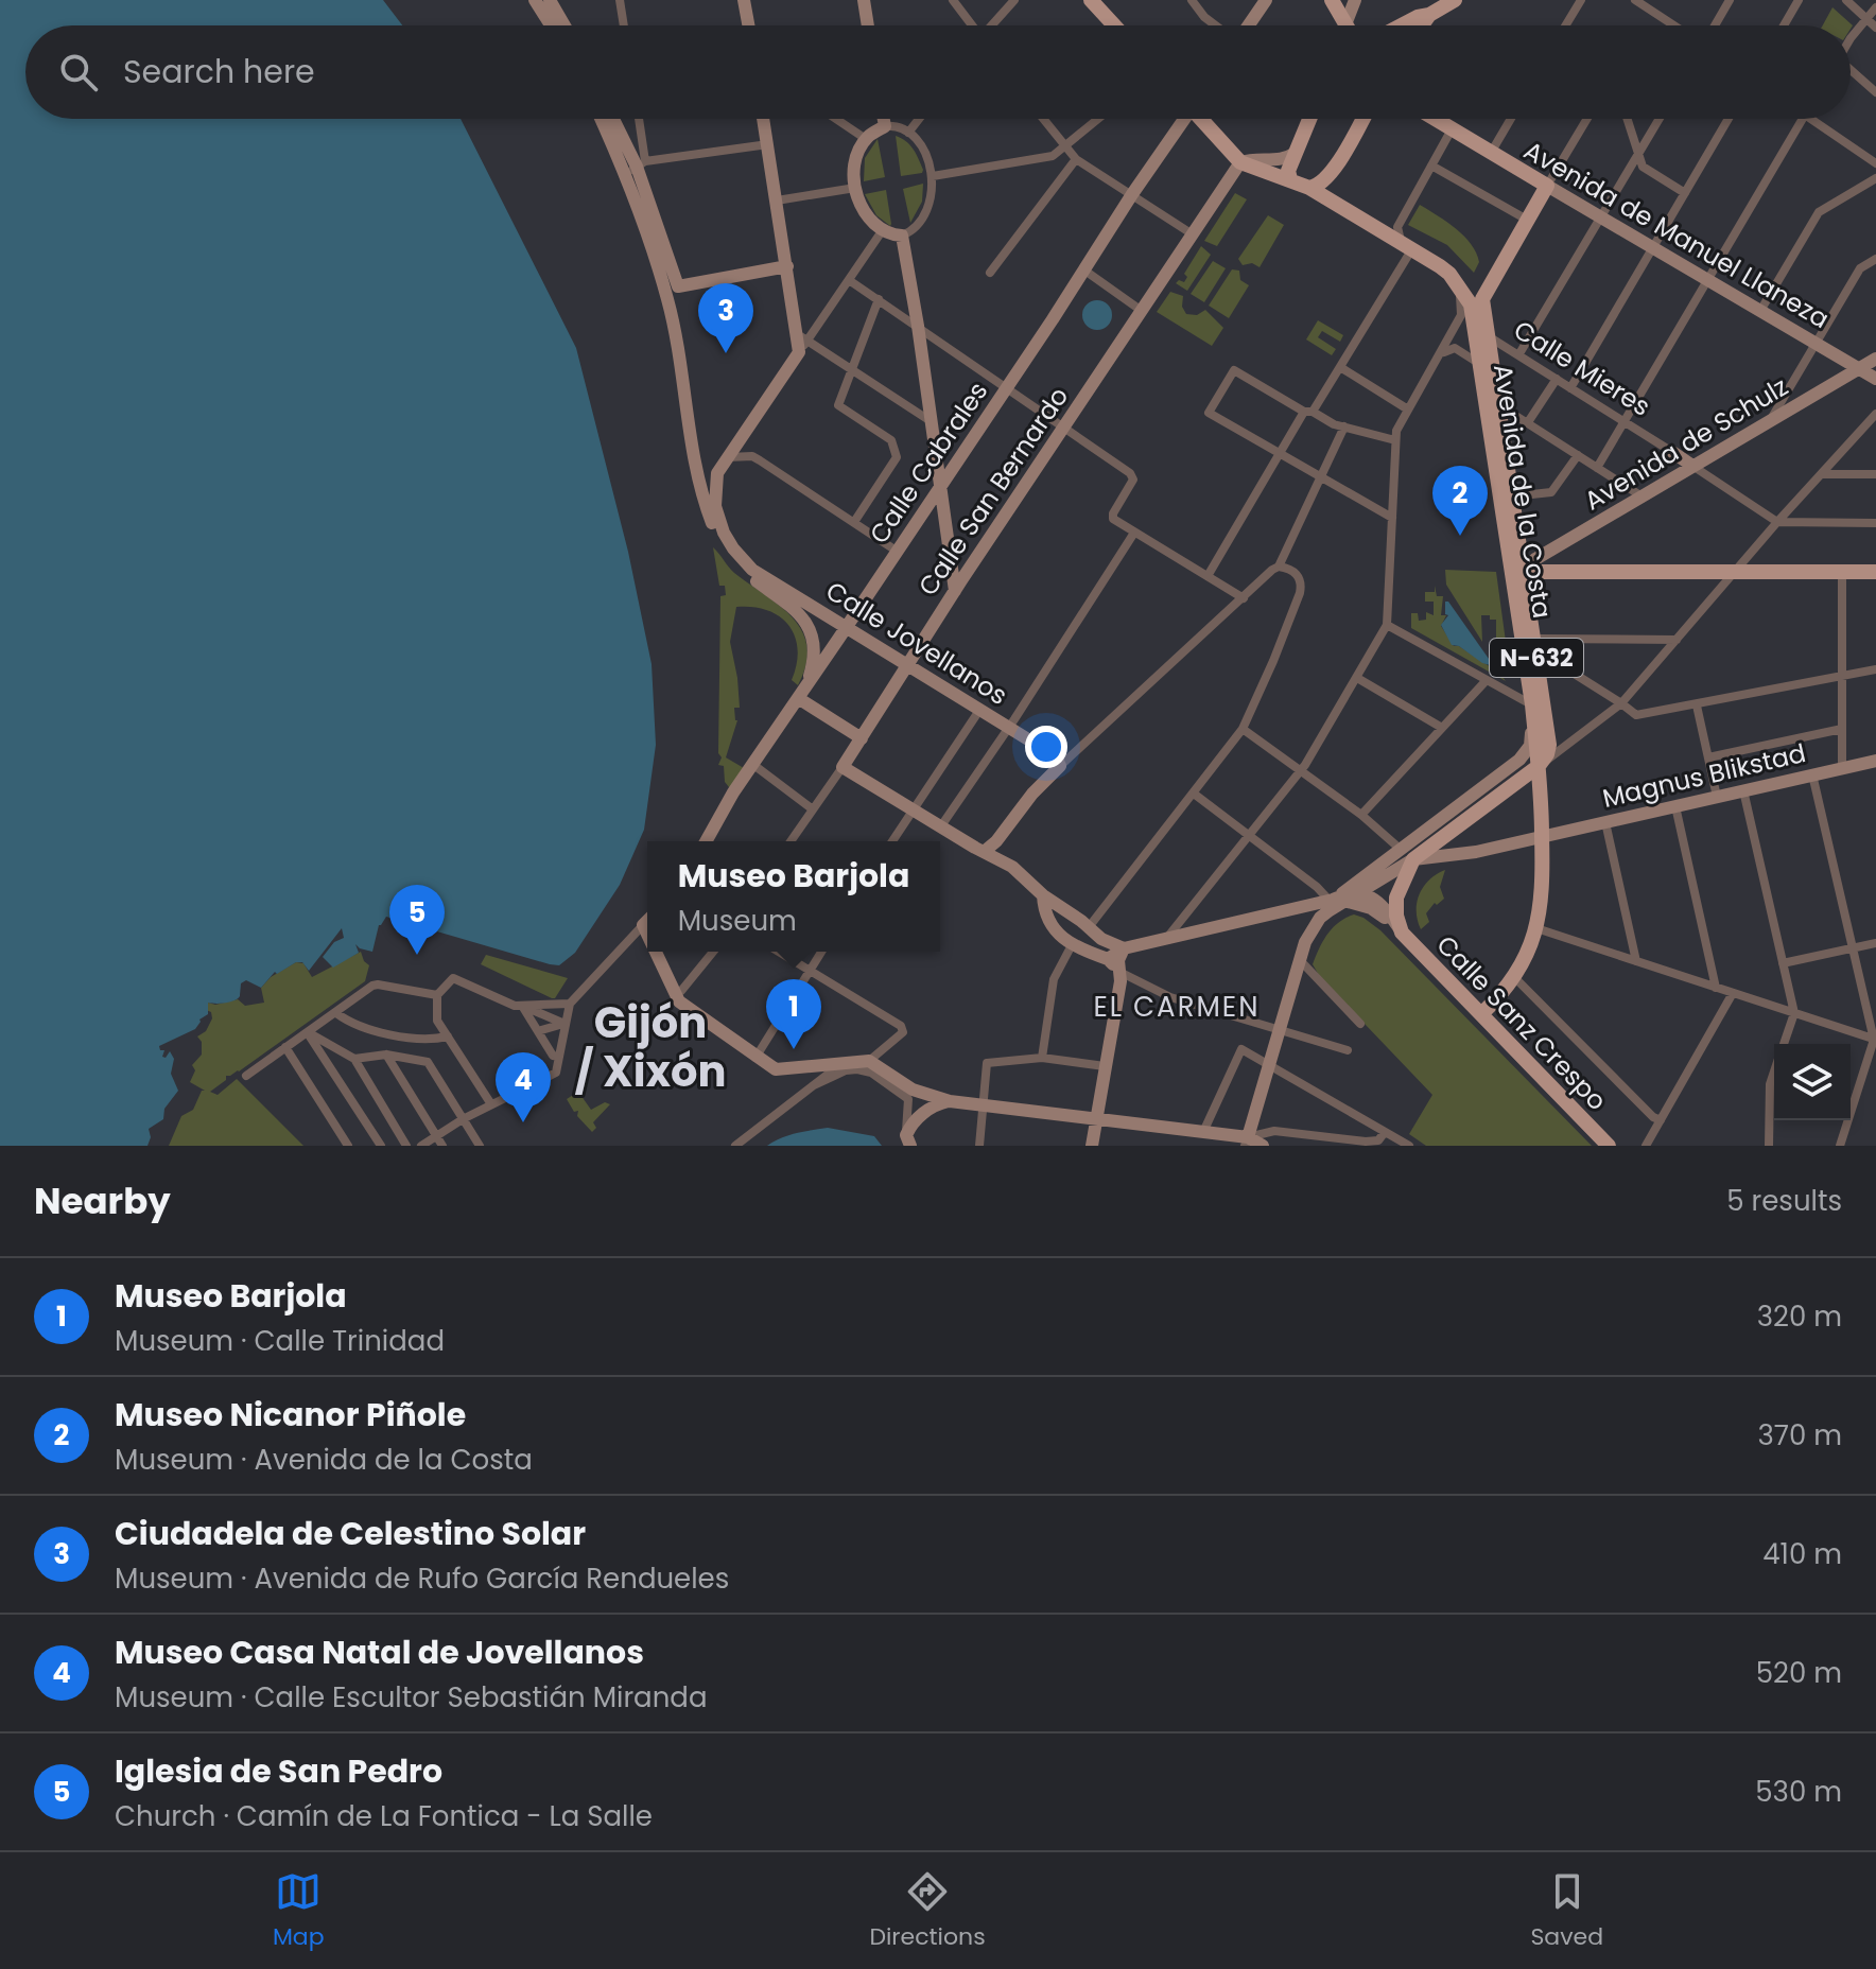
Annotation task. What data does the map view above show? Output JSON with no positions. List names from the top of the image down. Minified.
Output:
{"streets":{"main road":["Avenida de Manuel Llaneza","Avenida de la Costa","N-632","Calle Sanz Crespo"],"street":["Calle Mieres","Avenida de Schulz","Calle Cabrales","Calle San Bernardo","Calle Jovellanos","Magnus Blikstad"]},"crossings":[["Avenida de Manuel Llaneza","Avenida de Schulz"],["Calle Mieres","Avenida de Schulz"],["Calle Mieres","Avenida de la Costa"],["Avenida de Schulz","Avenida de la Costa"],["Calle Cabrales","Calle Jovellanos"],["Calle San Bernardo","Avenida de la Costa"],["Calle San Bernardo","Calle Jovellanos"],["Avenida de la Costa","Magnus Blikstad"],["Avenida de la Costa","Calle Sanz Crespo"]],"districts":["EL CARMEN","Gijón / Xixón"],"page":{"search":"Search here","pins":["3","2","5","1","4"],"popup":["Museo Barjola","Museum"],"heading":["Nearby","5 results"],"list":[{"mark":"1","name":"Museo Barjola","note":"Museum · Calle Trinidad","value":"320 m"},{"mark":"2","name":"Museo Nicanor Piñole","note":"Museum · Avenida de la Costa","value":"370 m"},{"mark":"3","name":"Ciudadela de Celestino Solar","note":"Museum · Avenida de Rufo García Rendueles","value":"410 m"},{"mark":"4","name":"Museo Casa Natal de Jovellanos","note":"Museum · Calle Escultor Sebastián Miranda","value":"520 m"},{"mark":"5","name":"Iglesia de San Pedro","note":"Church · Camín de La Fontica - La Salle","value":"530 m"}],"nav":["Map","Directions","Saved"]}}
